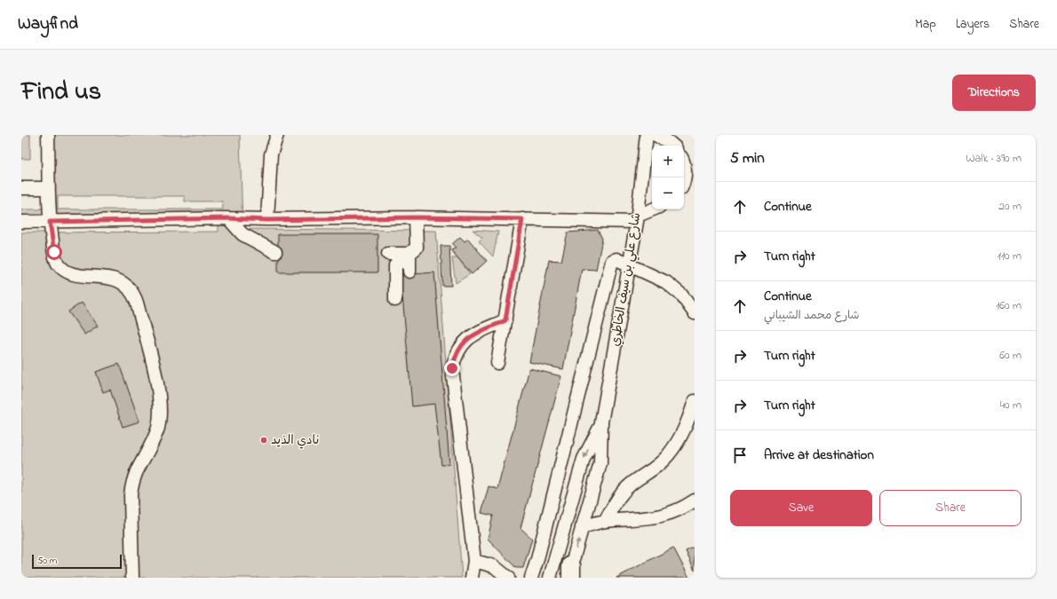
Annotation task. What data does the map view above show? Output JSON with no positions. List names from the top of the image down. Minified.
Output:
{"streets":{"street":["شارع علي بن سيف الخاطري"]},"places":["نادي الذيد"],"scale_bar":"50 m","page":{"header":"Wayfind","nav":["Map","Layers","Share"],"title":"Find us","buttons":["Directions",["Save","Share"]],"heading":["5 min","Walk · 390 m"],"map_buttons":["+","−"],"list":[["Continue","20 m"],["Turn right","110 m"],["Continue","شارع محمد الشيباني","160 m"],["Turn right","60 m"],["Turn right","40 m"],"Arrive at destination"],"scale":"50 m"}}
